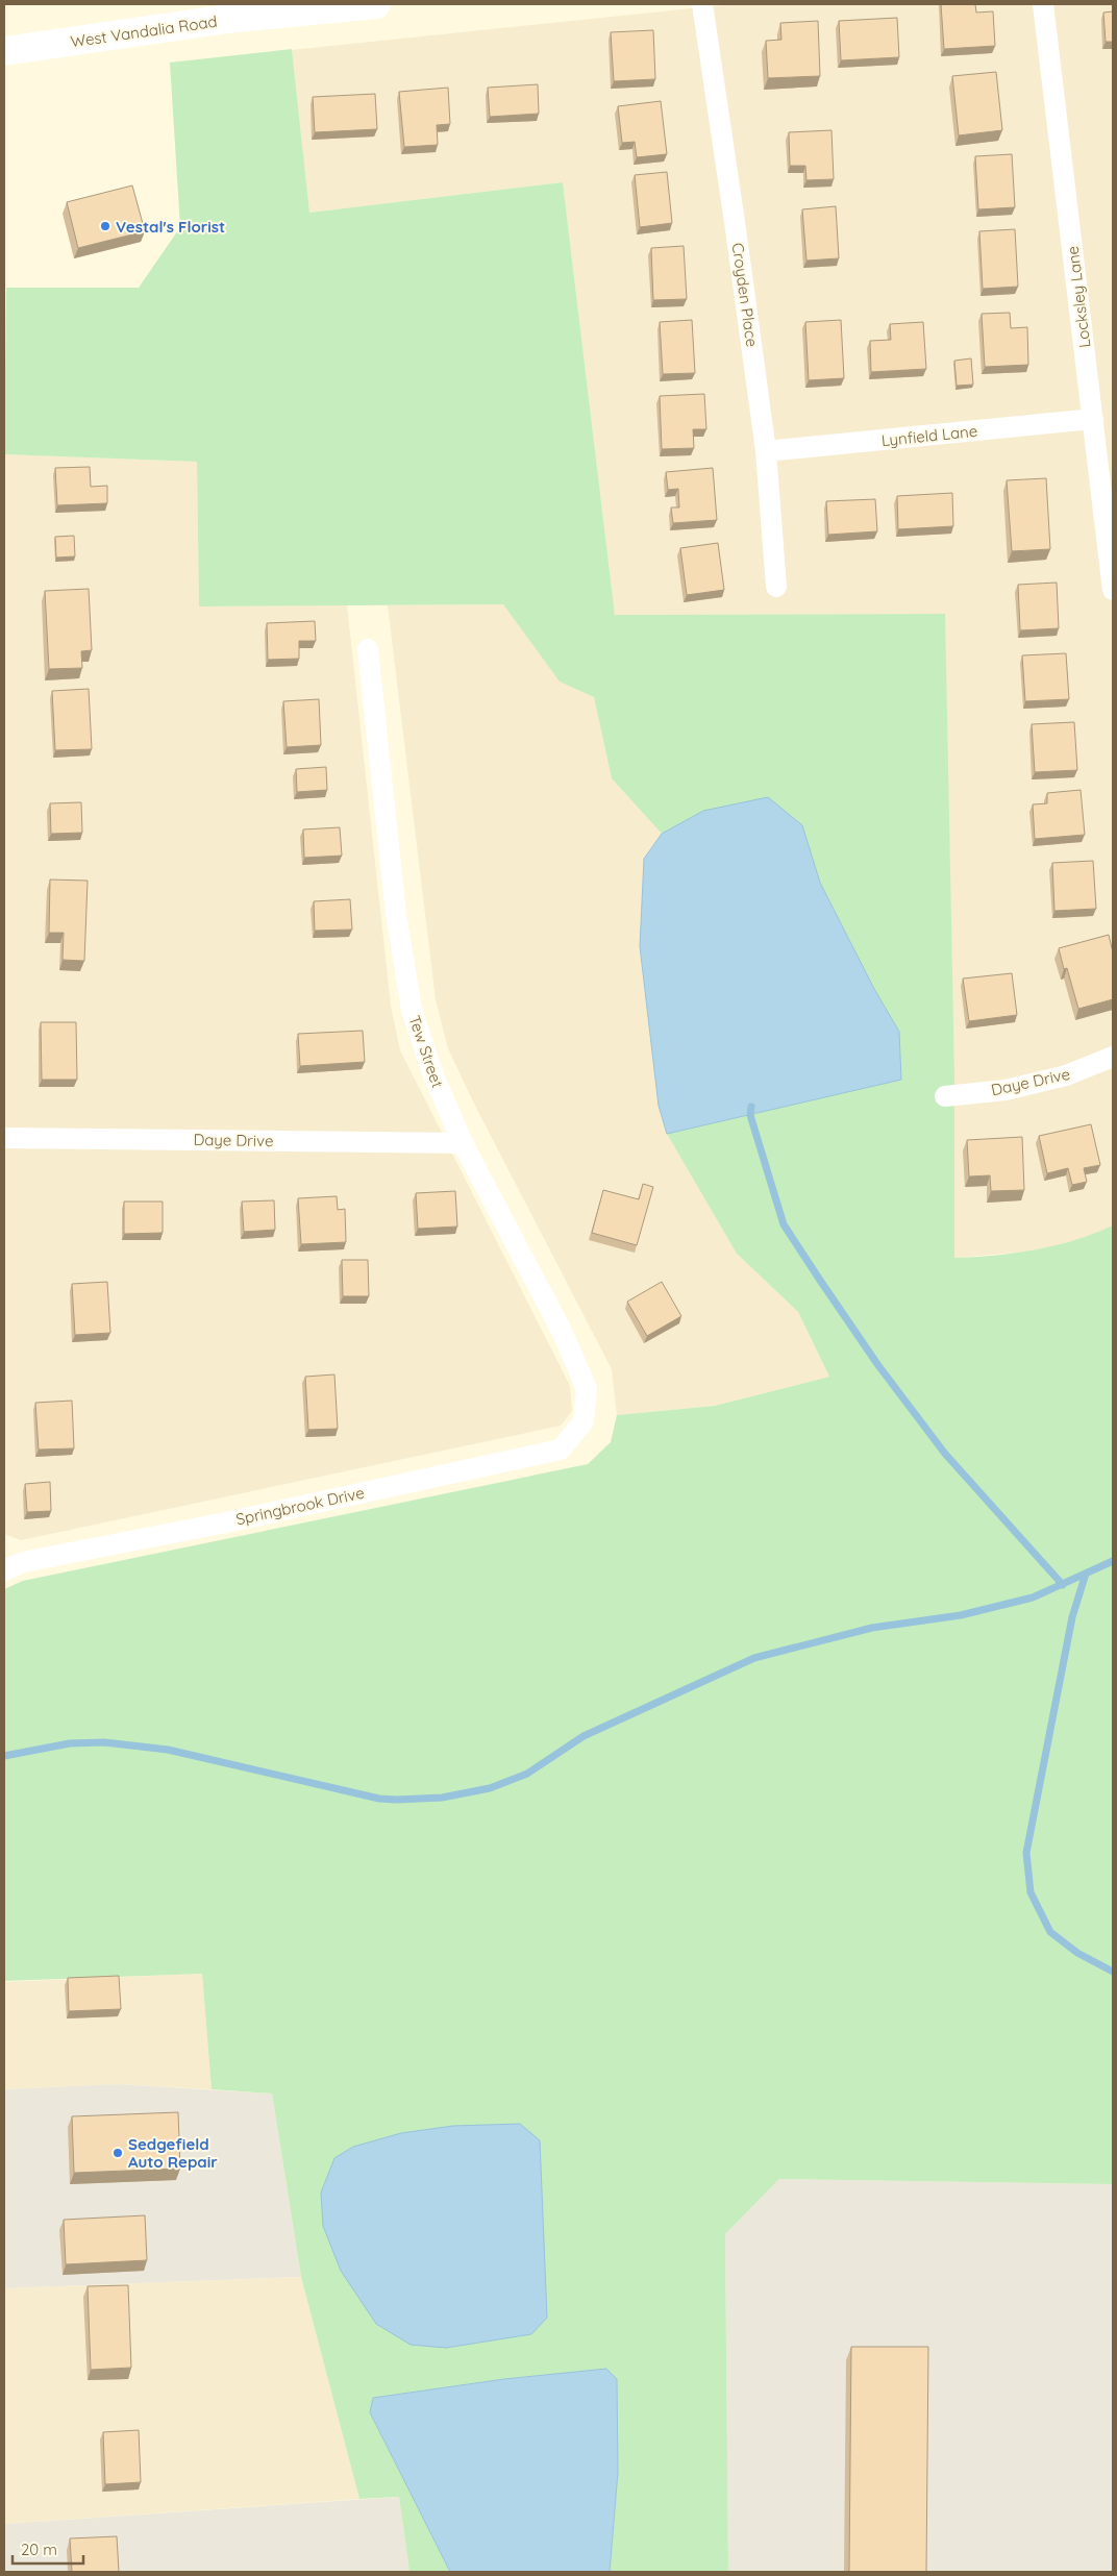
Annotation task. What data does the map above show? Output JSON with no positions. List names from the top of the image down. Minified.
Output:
{"streets":{"main road":["West Vandalia Road"],"street":["Croyden Place","Locksley Lane","Lynfield Lane","Tew Street","Daye Drive","Springbrook Drive"]},"crossings":[["Croyden Place","Lynfield Lane"],["Locksley Lane","Lynfield Lane"],["Tew Street","Daye Drive"],["Tew Street","Springbrook Drive"]],"places":["Vestal's Florist","Sedgefield Auto Repair"],"scale_bar":"20 m"}
